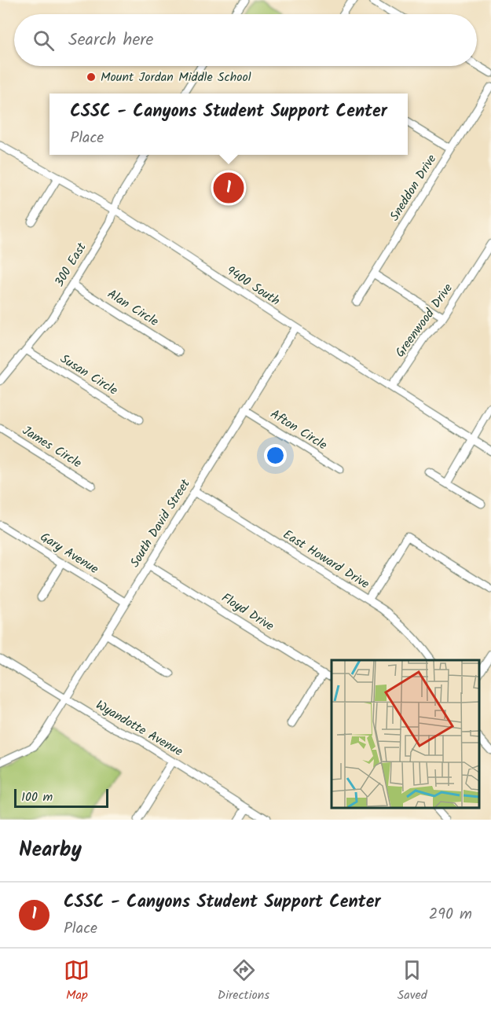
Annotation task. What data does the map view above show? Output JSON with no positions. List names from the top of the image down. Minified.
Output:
{"streets":{"street":["Sneddon Drive","300 East","9400 South","Alan Circle","Greenwood Drive","Susan Circle","Afton Circle","James Circle","South David Street","Gary Avenue","East Howard Drive","Floyd Drive","Wyandotte Avenue"]},"crossings":[["300 East","9400 South"],["300 East","Alan Circle"],["300 East","Susan Circle"],["9400 South","Greenwood Drive"],["9400 South","South David Street"],["Afton Circle","South David Street"],["South David Street","Gary Avenue"],["South David Street","East Howard Drive"],["South David Street","Floyd Drive"],["South David Street","Wyandotte Avenue"]],"places":["Mount Jordan Middle School"],"scale_bar":"100 m","page":{"search":"Search here","popup":["CSSC - Canyons Student Support Center","Place"],"pins":"1","scale":"100 m","heading":"Nearby","list":[{"mark":"1","name":"CSSC - Canyons Student Support Center","note":"Place","value":"290 m"}],"nav":["Map","Directions","Saved"]}}
